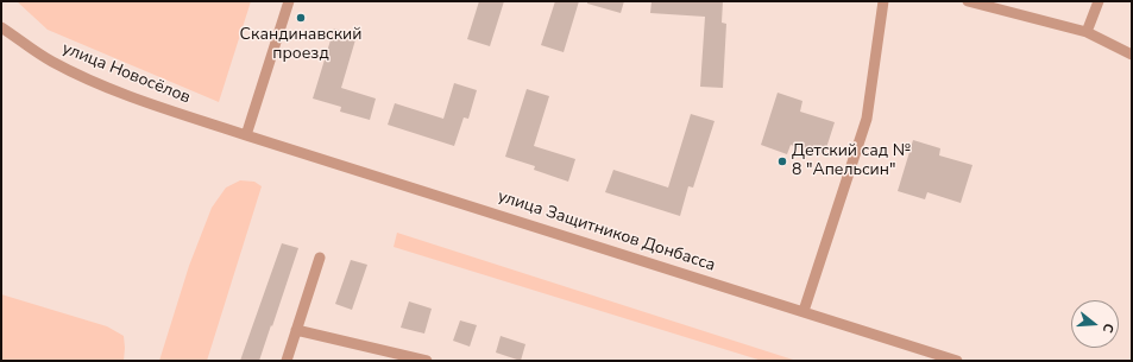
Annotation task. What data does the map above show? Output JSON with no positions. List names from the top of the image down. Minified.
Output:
{"streets":{"street":["улица Новосёлов","улица Защитников Донбасса"]},"crossings":[["улица Новосёлов","улица Защитников Донбасса"]],"places":["Скандинавский проезд","Детский сад № 8 \"Апельсин\""],"north":"right"}
